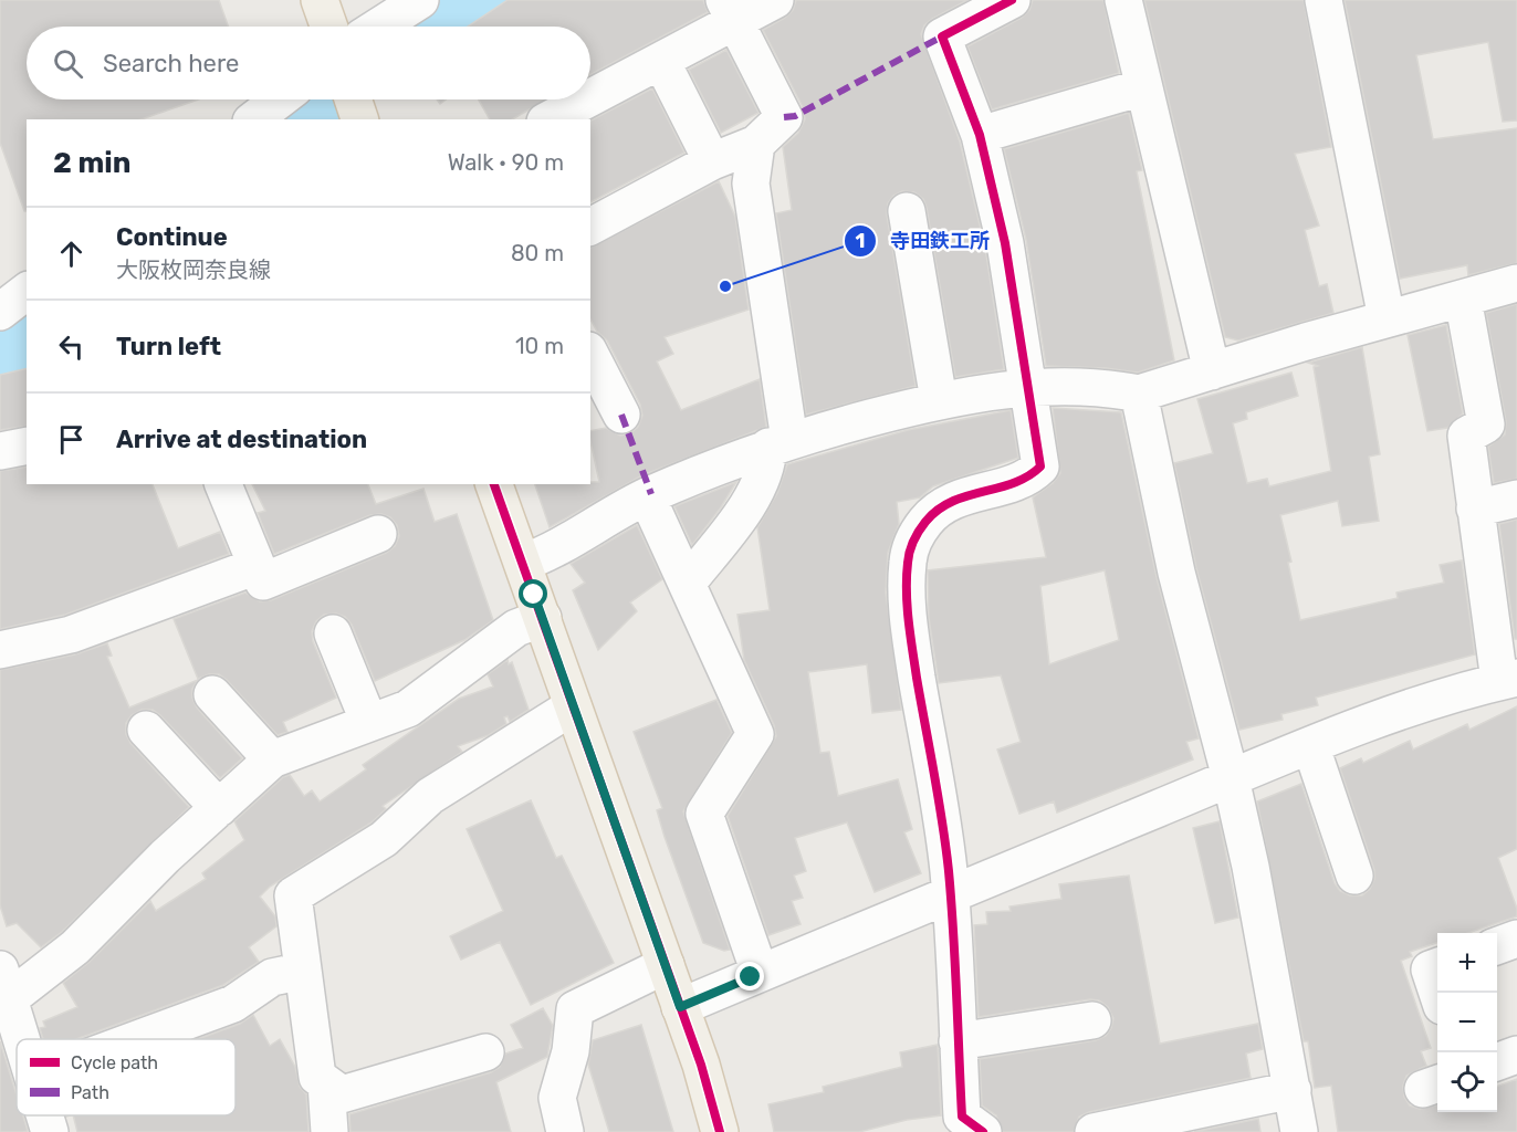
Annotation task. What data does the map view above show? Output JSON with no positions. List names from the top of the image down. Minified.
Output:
{"places":["寺田鉄工所"],"legend":["Cycle path","Path"],"page":{"search":"Search here","heading":["2 min","Walk · 90 m"],"list":[["Continue","大阪枚岡奈良線","80 m"],["Turn left","10 m"],"Arrive at destination"],"map_buttons":["+","−"]}}
